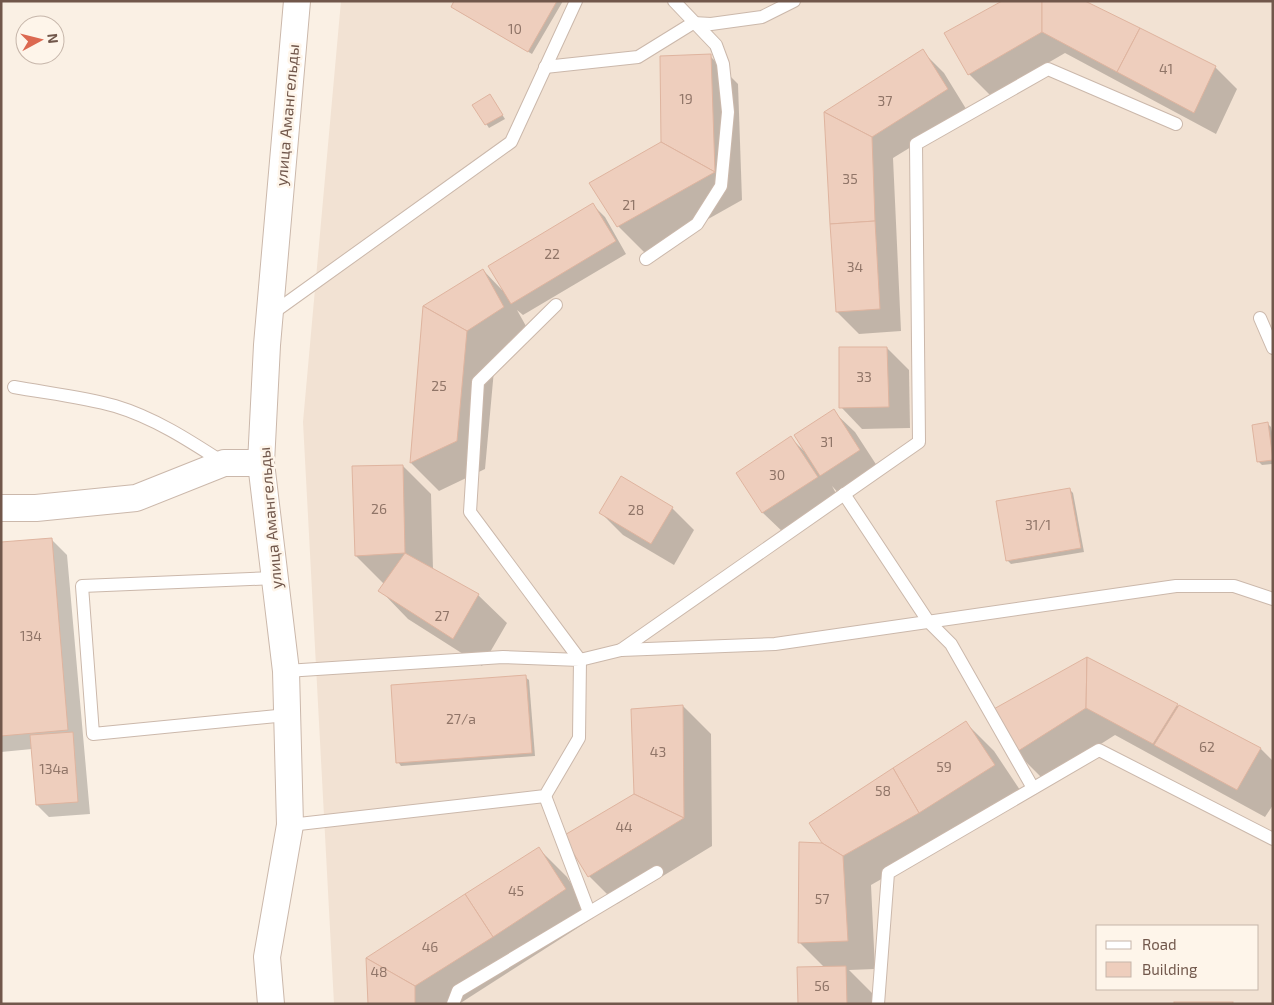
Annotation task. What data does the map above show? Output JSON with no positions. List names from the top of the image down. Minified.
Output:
{"streets":{"street":["улица Амангельды"]},"house_numbers":["10","41","19","37","35","21","22","34","33","25","31","30","26","28","31/1","27","134","27/а","62","43","59","134а","58","44","45","57","46","48","56"],"legend":["Road","Building"],"north":"right"}
